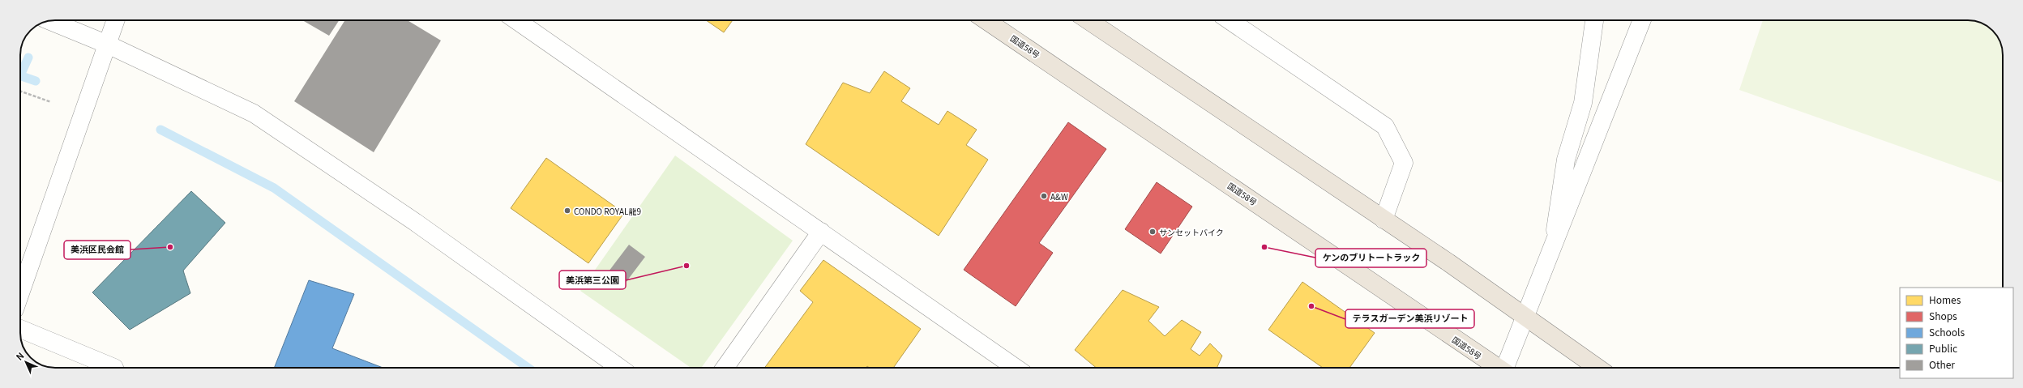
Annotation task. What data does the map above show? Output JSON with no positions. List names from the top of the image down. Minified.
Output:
{"streets":{"highway":["国道58号"]},"places":["A&W","CONDO ROYAL龍9","サンセットバイク","美浜区民会館","ケンのブリトートラック","美浜第三公園","テラスガーデン美浜リゾート"],"legend":["Homes","Shops","Schools","Public","Other"],"north":"top left"}
